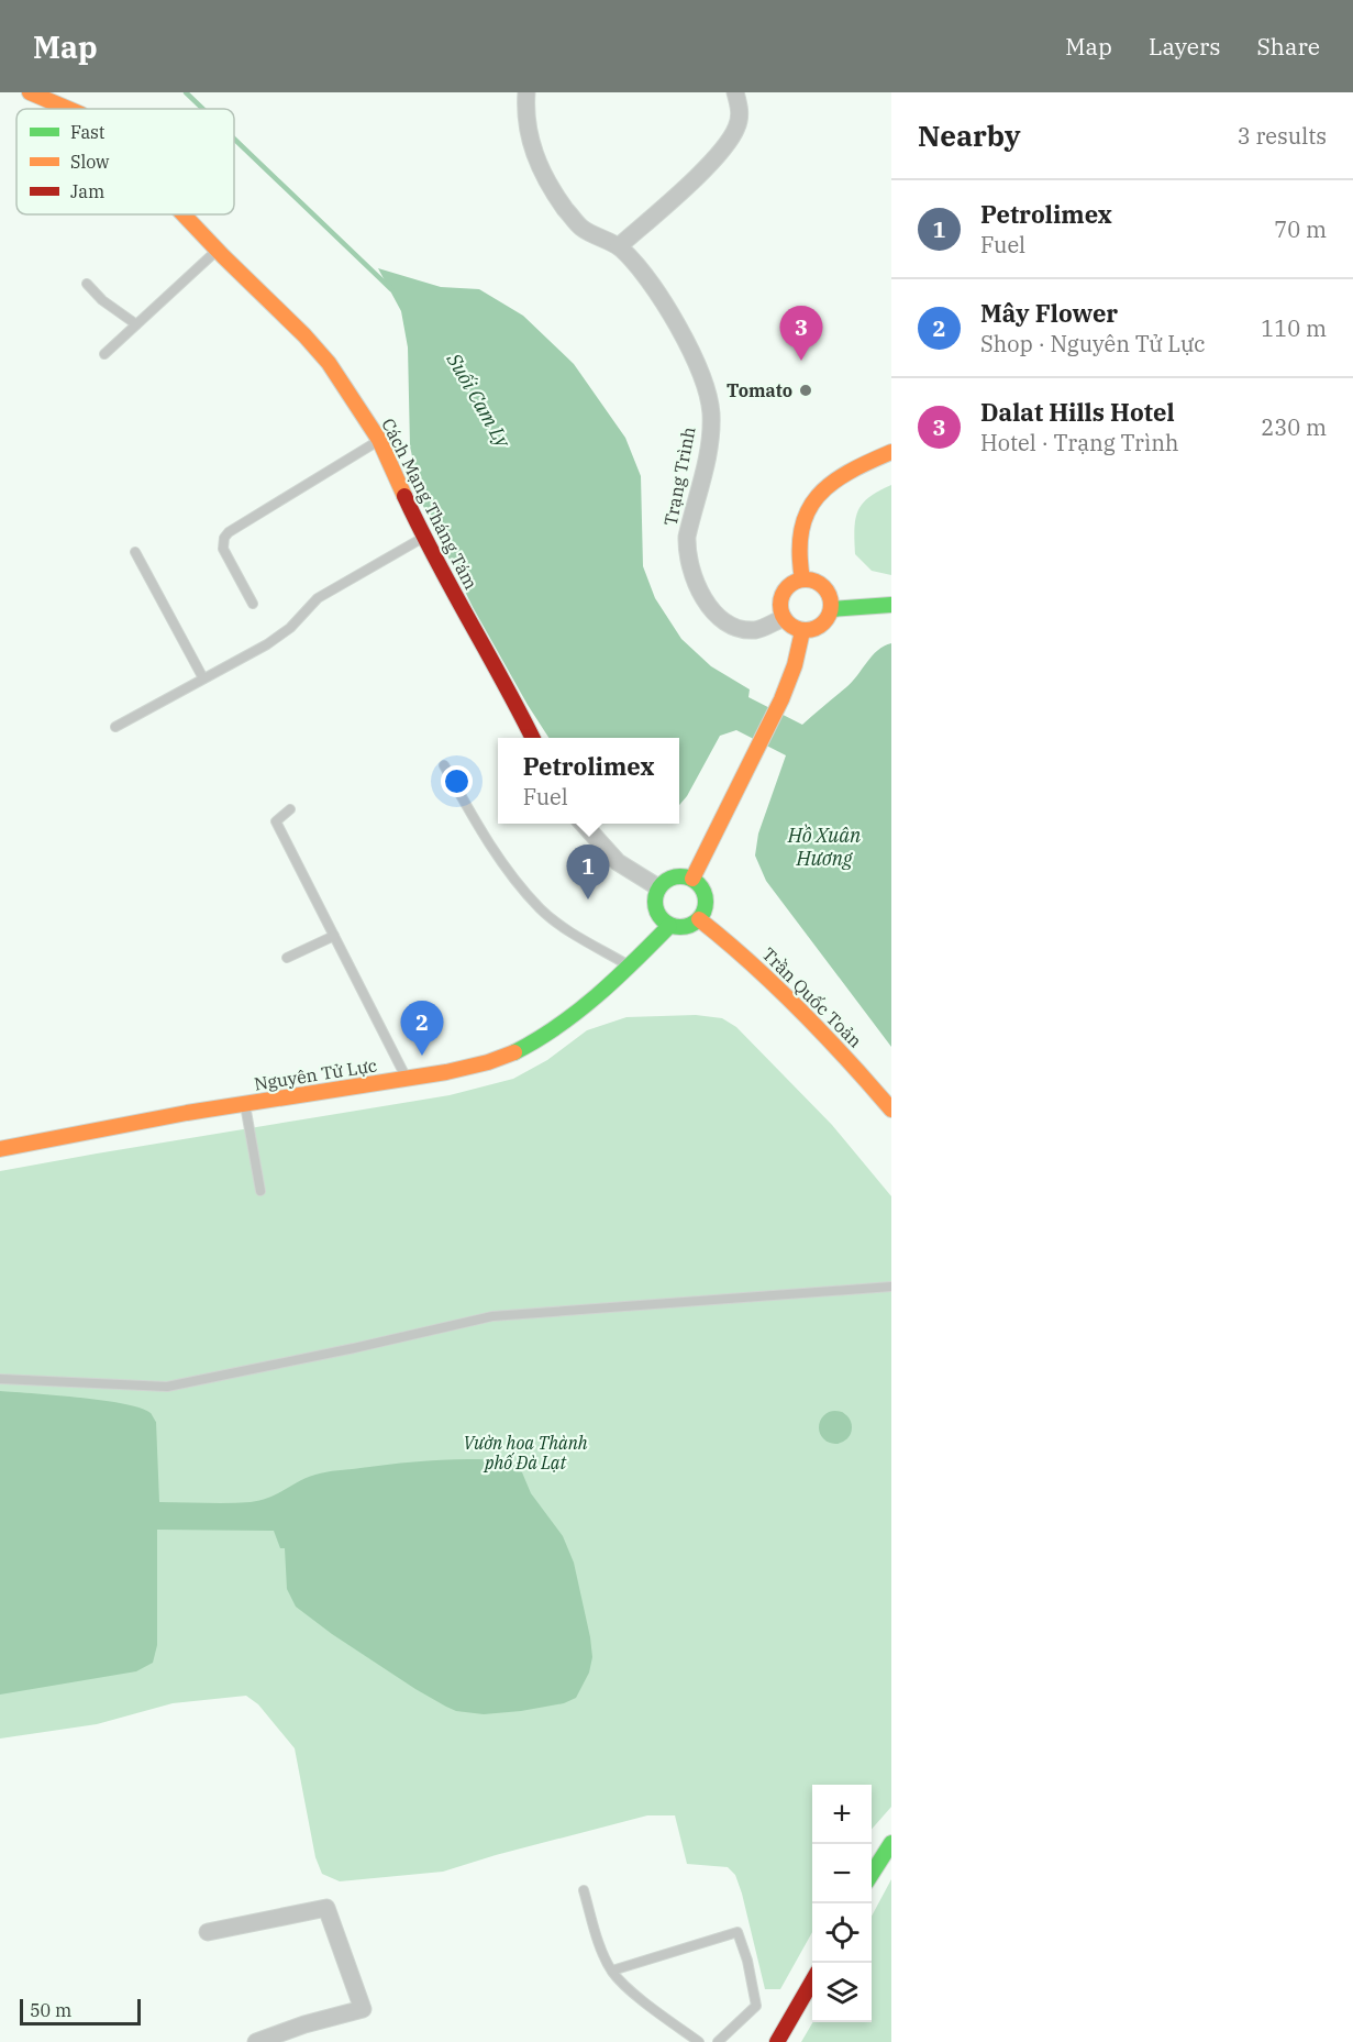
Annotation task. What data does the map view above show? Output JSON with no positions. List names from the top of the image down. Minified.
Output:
{"streets":{"main road":["Cách Mạng Tháng Tám","Trần Quốc Toản","Nguyên Tử Lực"],"street":["Trạng Trình"]},"crossings":[["Trần Quốc Toản","Nguyên Tử Lực"]],"water":["Suối Cam Ly","Hồ Xuân Hương"],"parks":["Vườn hoa Thành phố Đà Lạt"],"places":["Tomato"],"legend":["Fast","Slow","Jam"],"scale_bar":"50 m","page":{"header":"Map","nav":["Map","Layers","Share"],"heading":["Nearby","3 results"],"list":[{"mark":"1","name":"Petrolimex","note":"Fuel","value":"70 m"},{"mark":"2","name":"Mây Flower","note":"Shop · Nguyên Tử Lực","value":"110 m"},{"mark":"3","name":"Dalat Hills Hotel","note":"Hotel · Trạng Trình","value":"230 m"}],"pins":["3","1","2"],"popup":["Petrolimex","Fuel"],"map_buttons":["+","−"],"scale":"50 m"}}
